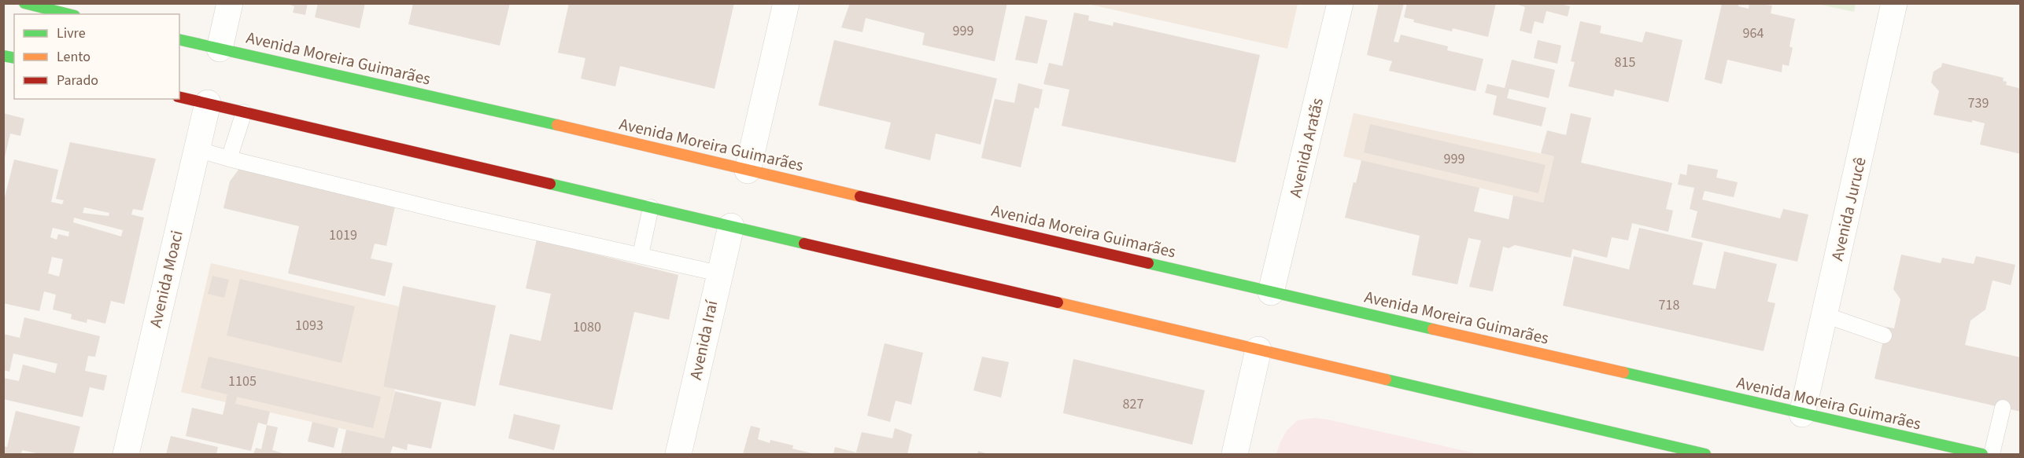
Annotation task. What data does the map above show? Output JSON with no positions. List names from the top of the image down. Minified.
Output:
{"streets":{"highway":["Avenida Moreira Guimarães"],"street":["Avenida Aratãs","Avenida Jurucê","Avenida Moaci","Avenida Iraí"]},"crossings":[["Avenida Moreira Guimarães","Avenida Aratãs"],["Avenida Moreira Guimarães","Avenida Jurucê"]],"house_numbers":["999","964","815","739","999","1019","718","1093","1080","1105","827"],"legend":["Livre","Lento","Parado"]}
